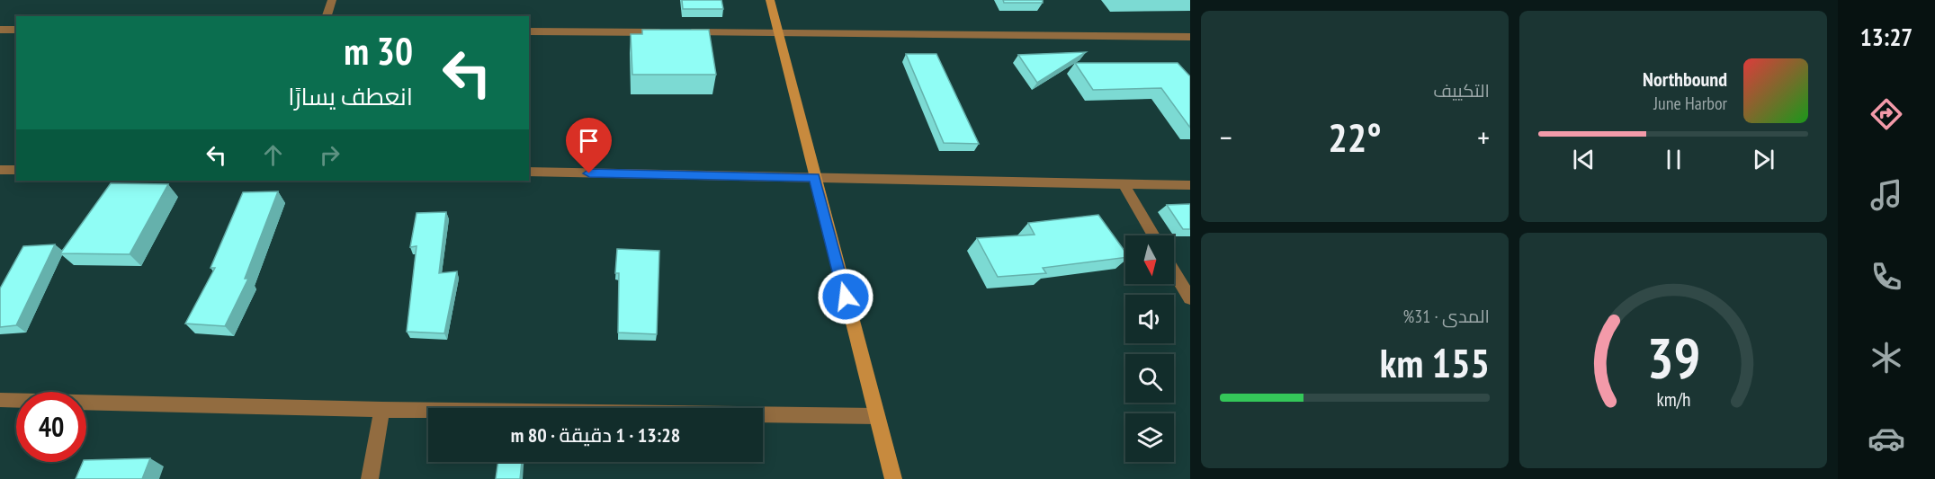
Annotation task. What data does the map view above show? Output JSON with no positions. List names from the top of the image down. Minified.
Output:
{"north":"bottom","page":{"tabs":"13:27","tile":["التكييف",["المدى · 31%","155 km"]],"turn":["30 m","انعطف يسارًا"],"song":["Northbound","June Harbor"],"heat":["−","22°","+"],"limit":"40","trip":"13:28 · 1 دقيقة · 80 m","gauge":["39","km/h"]}}
